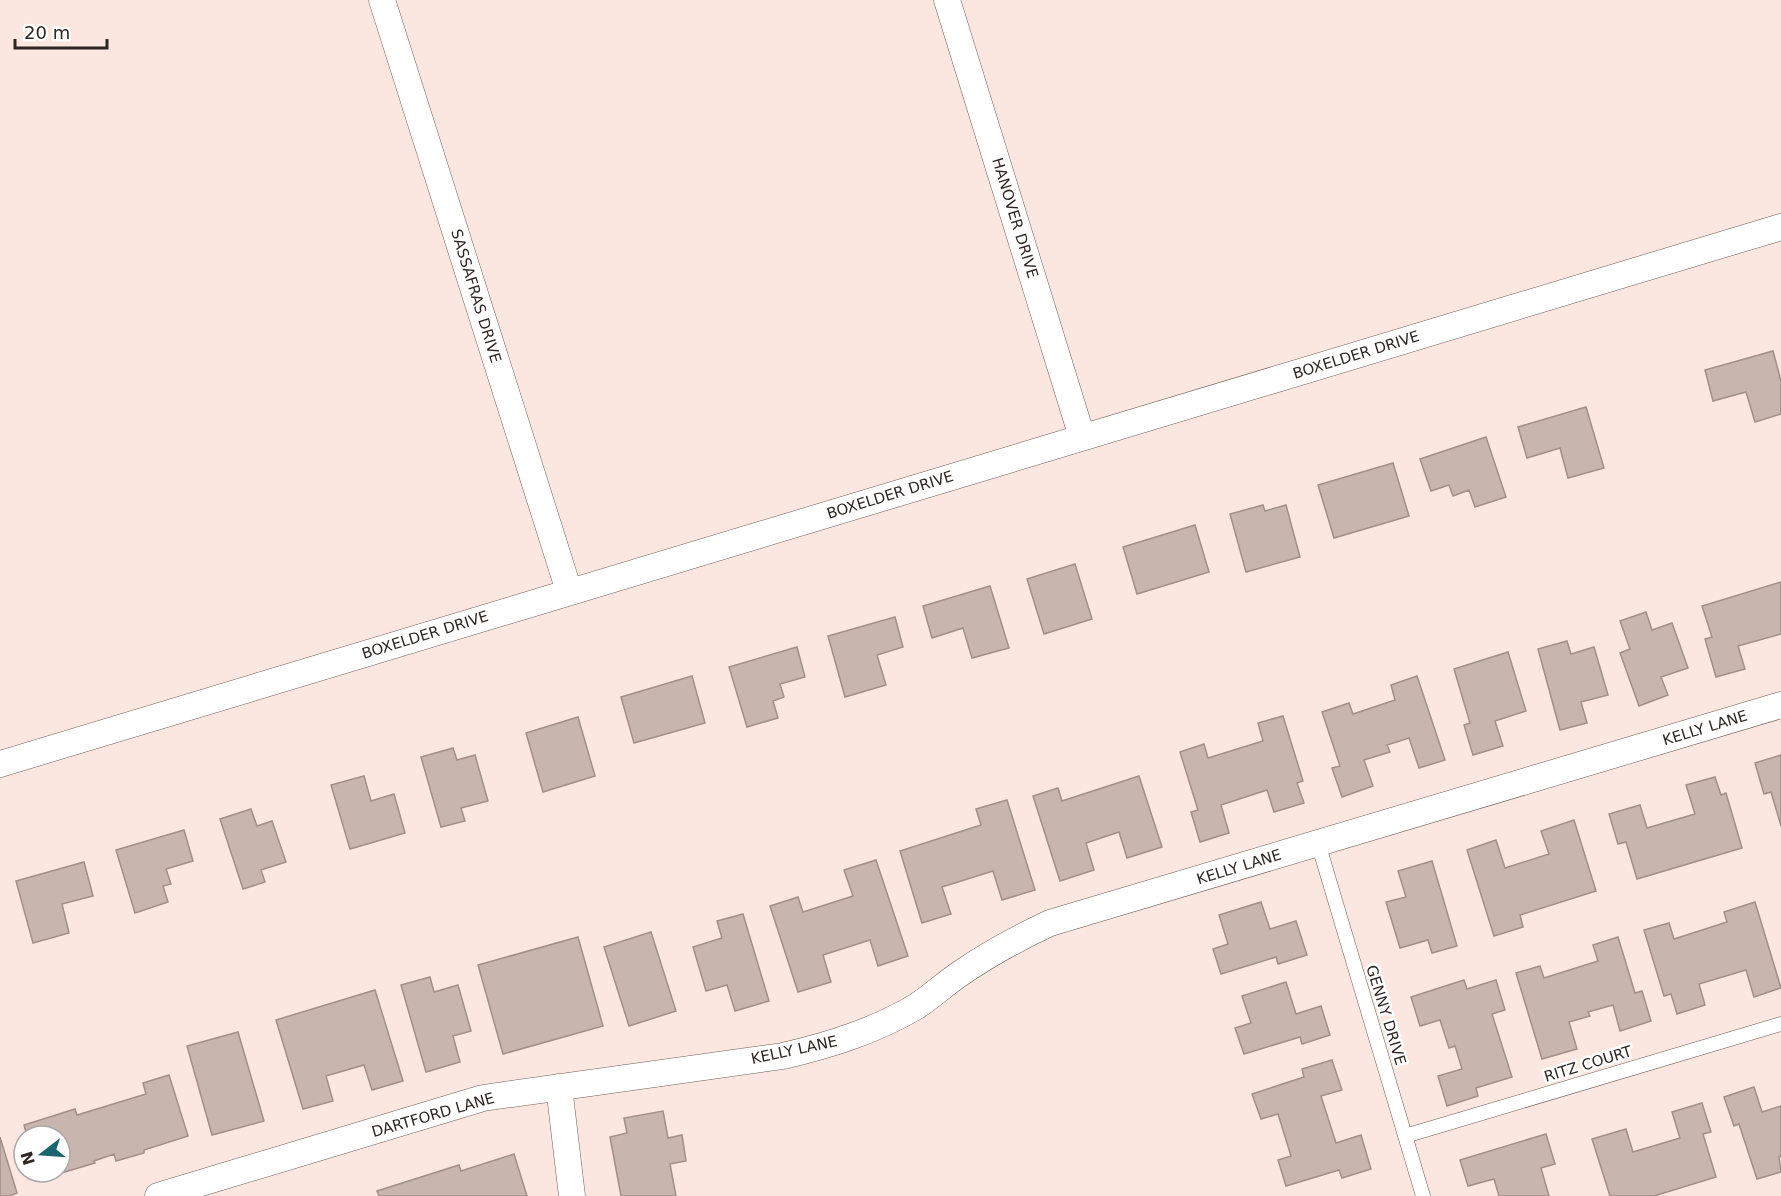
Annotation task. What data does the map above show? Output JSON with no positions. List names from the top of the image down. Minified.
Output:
{"streets":{"street":["HANOVER DRIVE","SASSAFRAS DRIVE","BOXELDER DRIVE","KELLY LANE","DARTFORD LANE"],"lane":["GENNY DRIVE","RITZ COURT"]},"crossings":[["HANOVER DRIVE","BOXELDER DRIVE"],["SASSAFRAS DRIVE","BOXELDER DRIVE"],["KELLY LANE","GENNY DRIVE"],["KELLY LANE","DARTFORD LANE"],["GENNY DRIVE","RITZ COURT"]],"scale_bar":"20 m","north":"left"}
